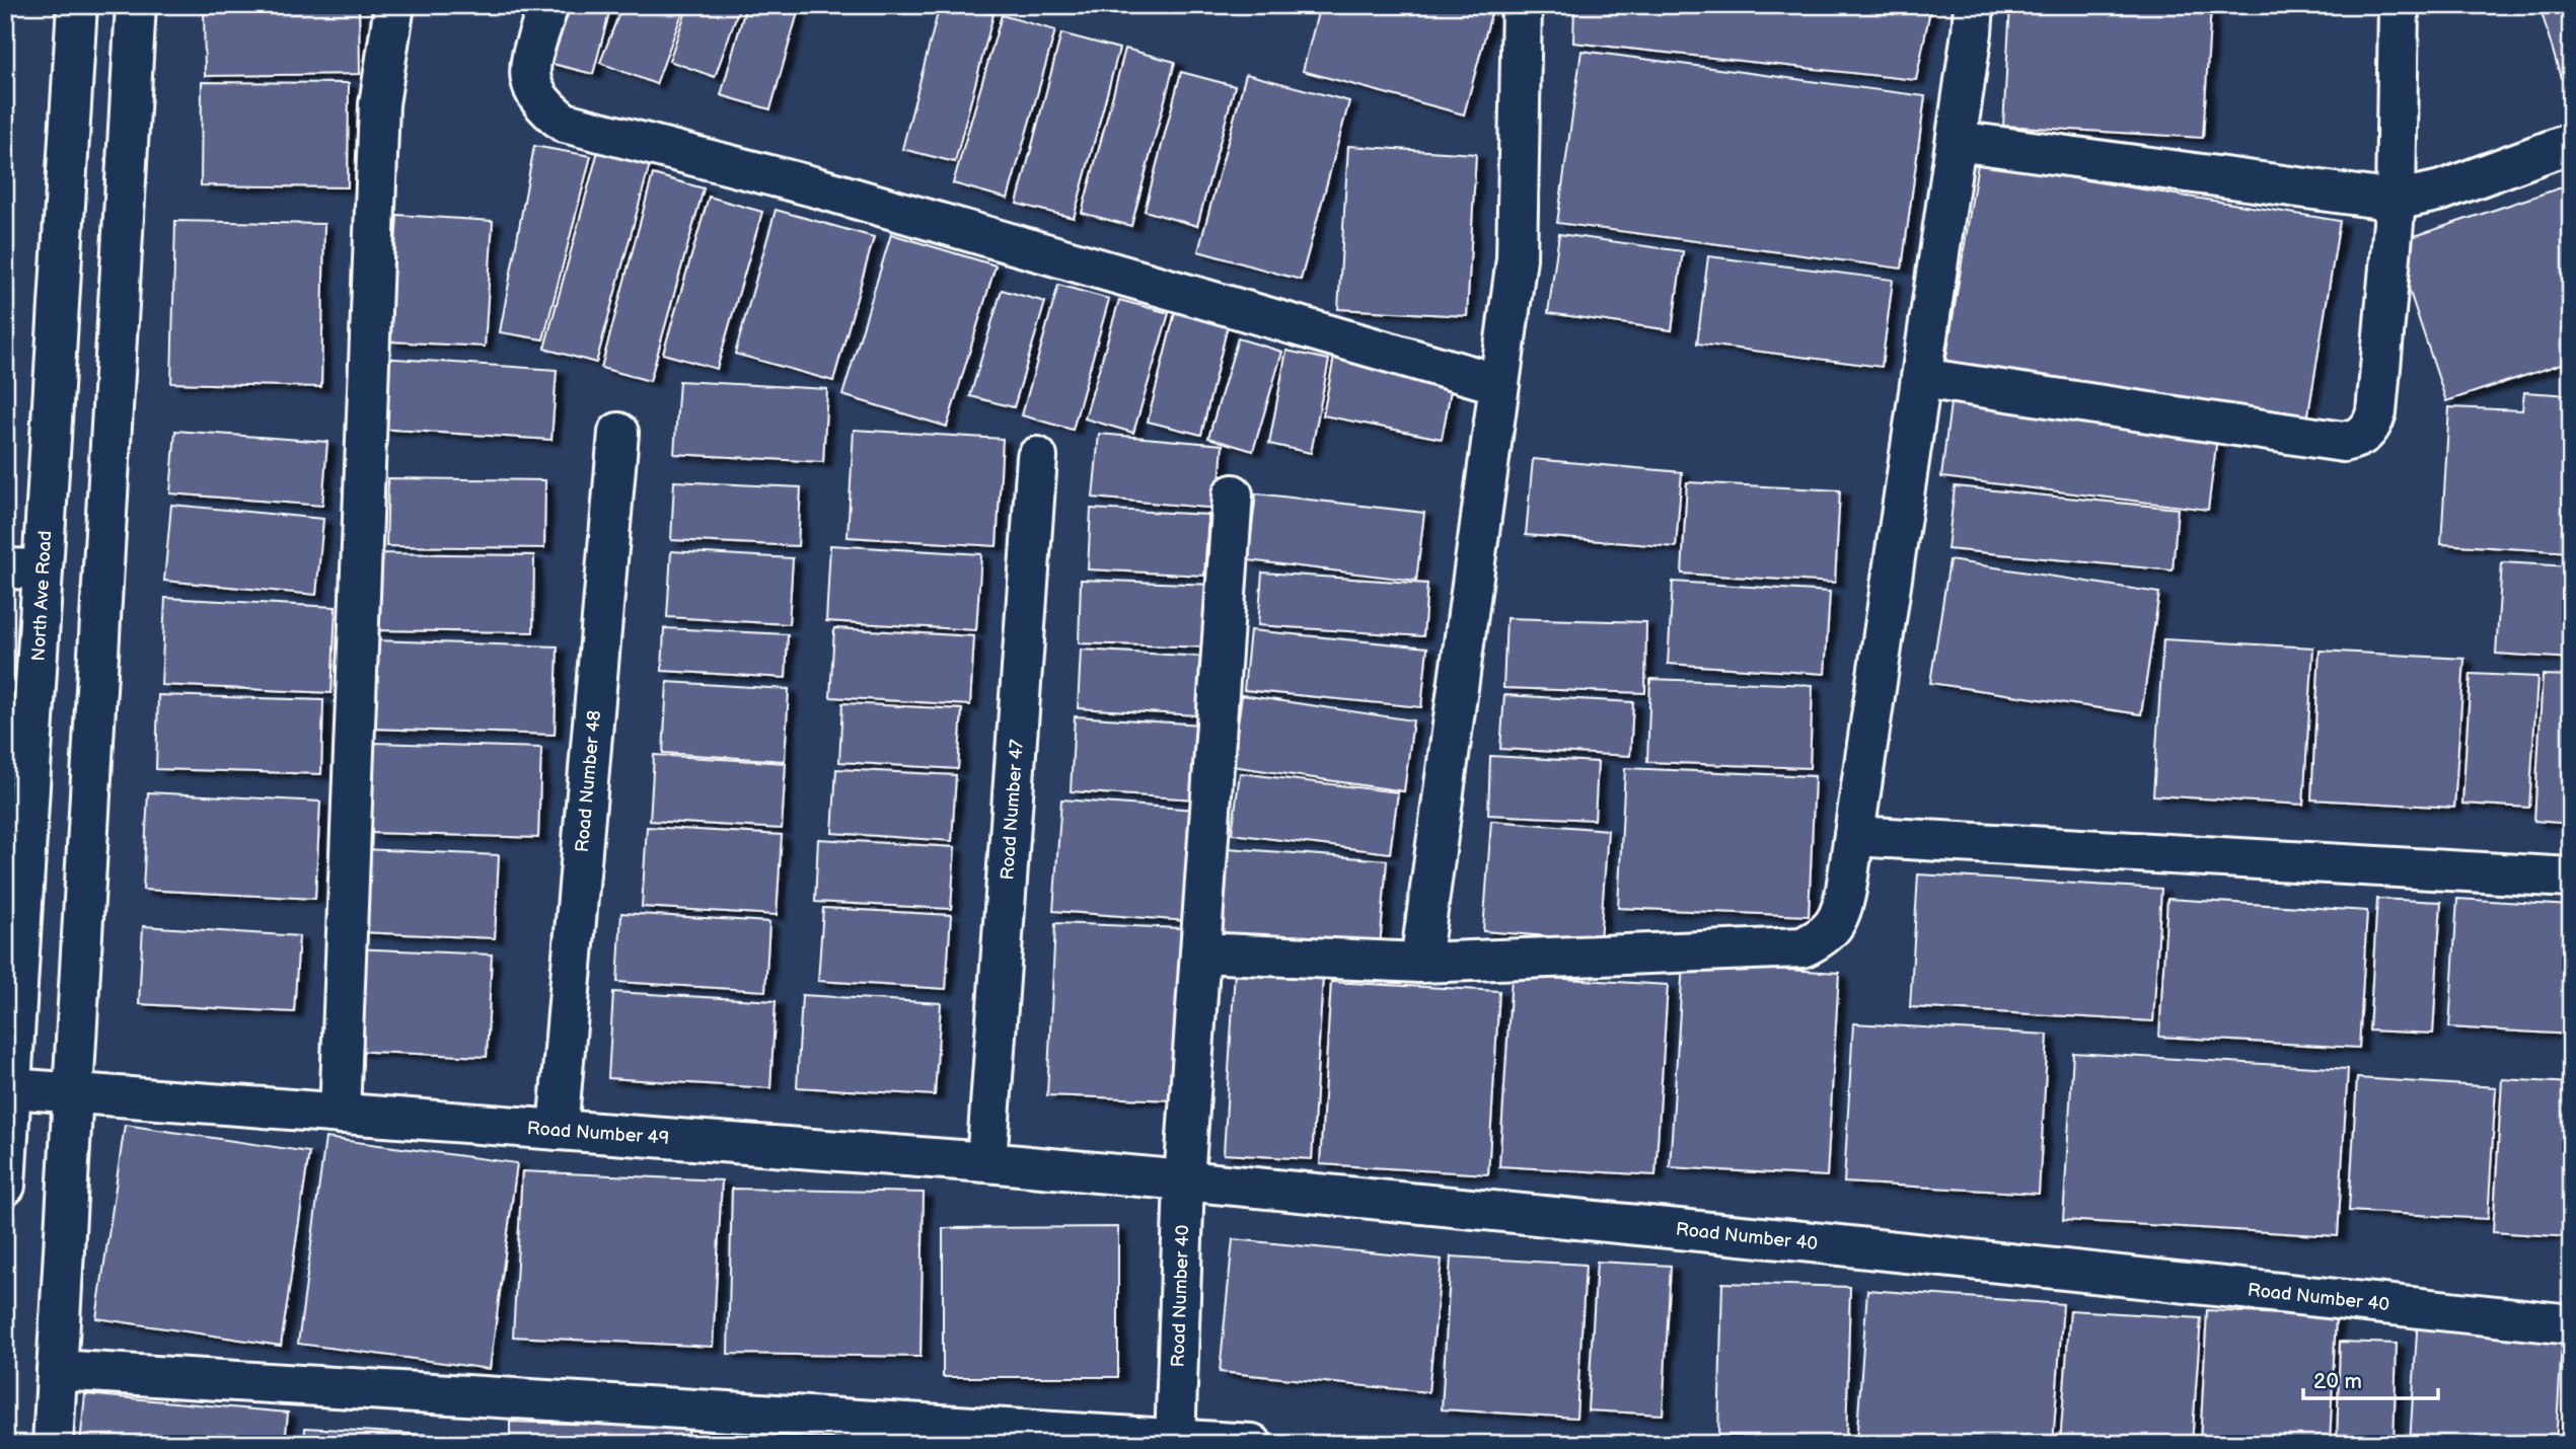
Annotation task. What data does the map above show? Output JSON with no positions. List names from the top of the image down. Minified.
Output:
{"streets":{"street":["North Ave Road","Road Number 48","Road Number 47","Road Number 49","Road Number 40"]},"crossings":[["North Ave Road","Road Number 49"],["Road Number 48","Road Number 49"],["Road Number 47","Road Number 49"],["Road Number 49","Road Number 40"]],"scale_bar":"20 m"}
